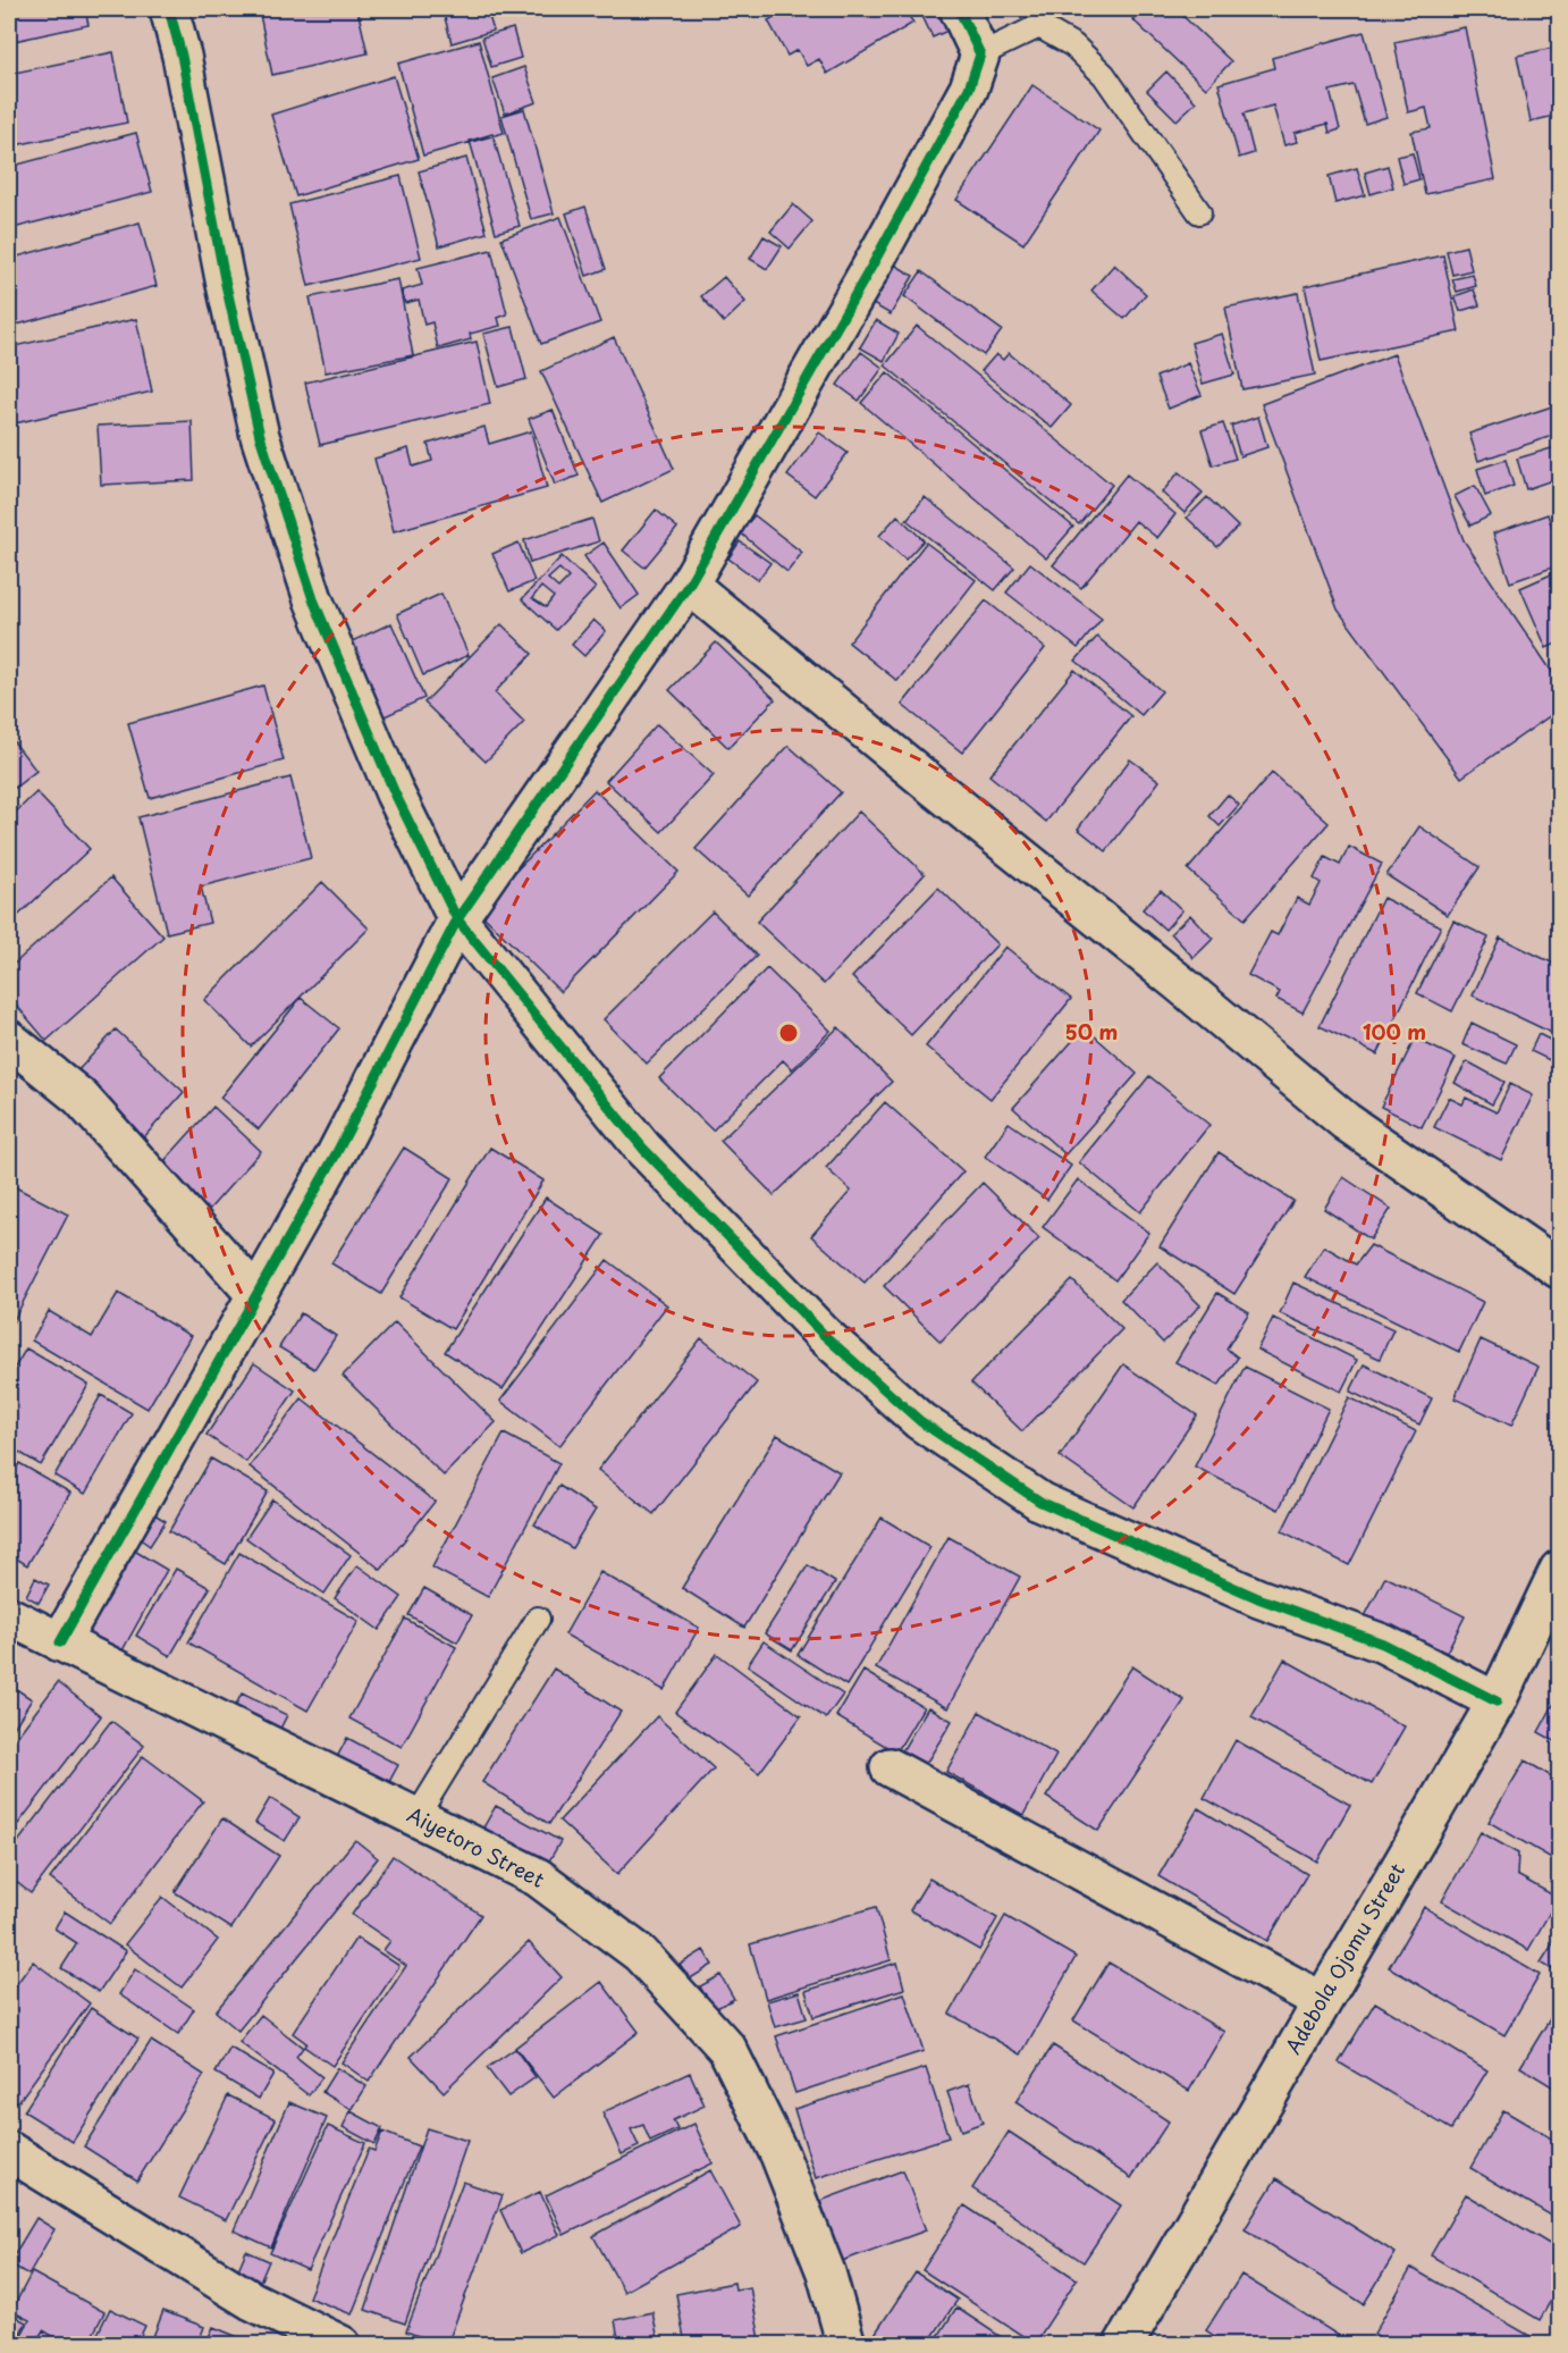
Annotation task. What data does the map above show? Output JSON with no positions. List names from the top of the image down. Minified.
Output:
{"streets":{"street":["Aiyetoro Street","Adebola Ojomu Street"]},"rings":["50 m","100 m"]}
